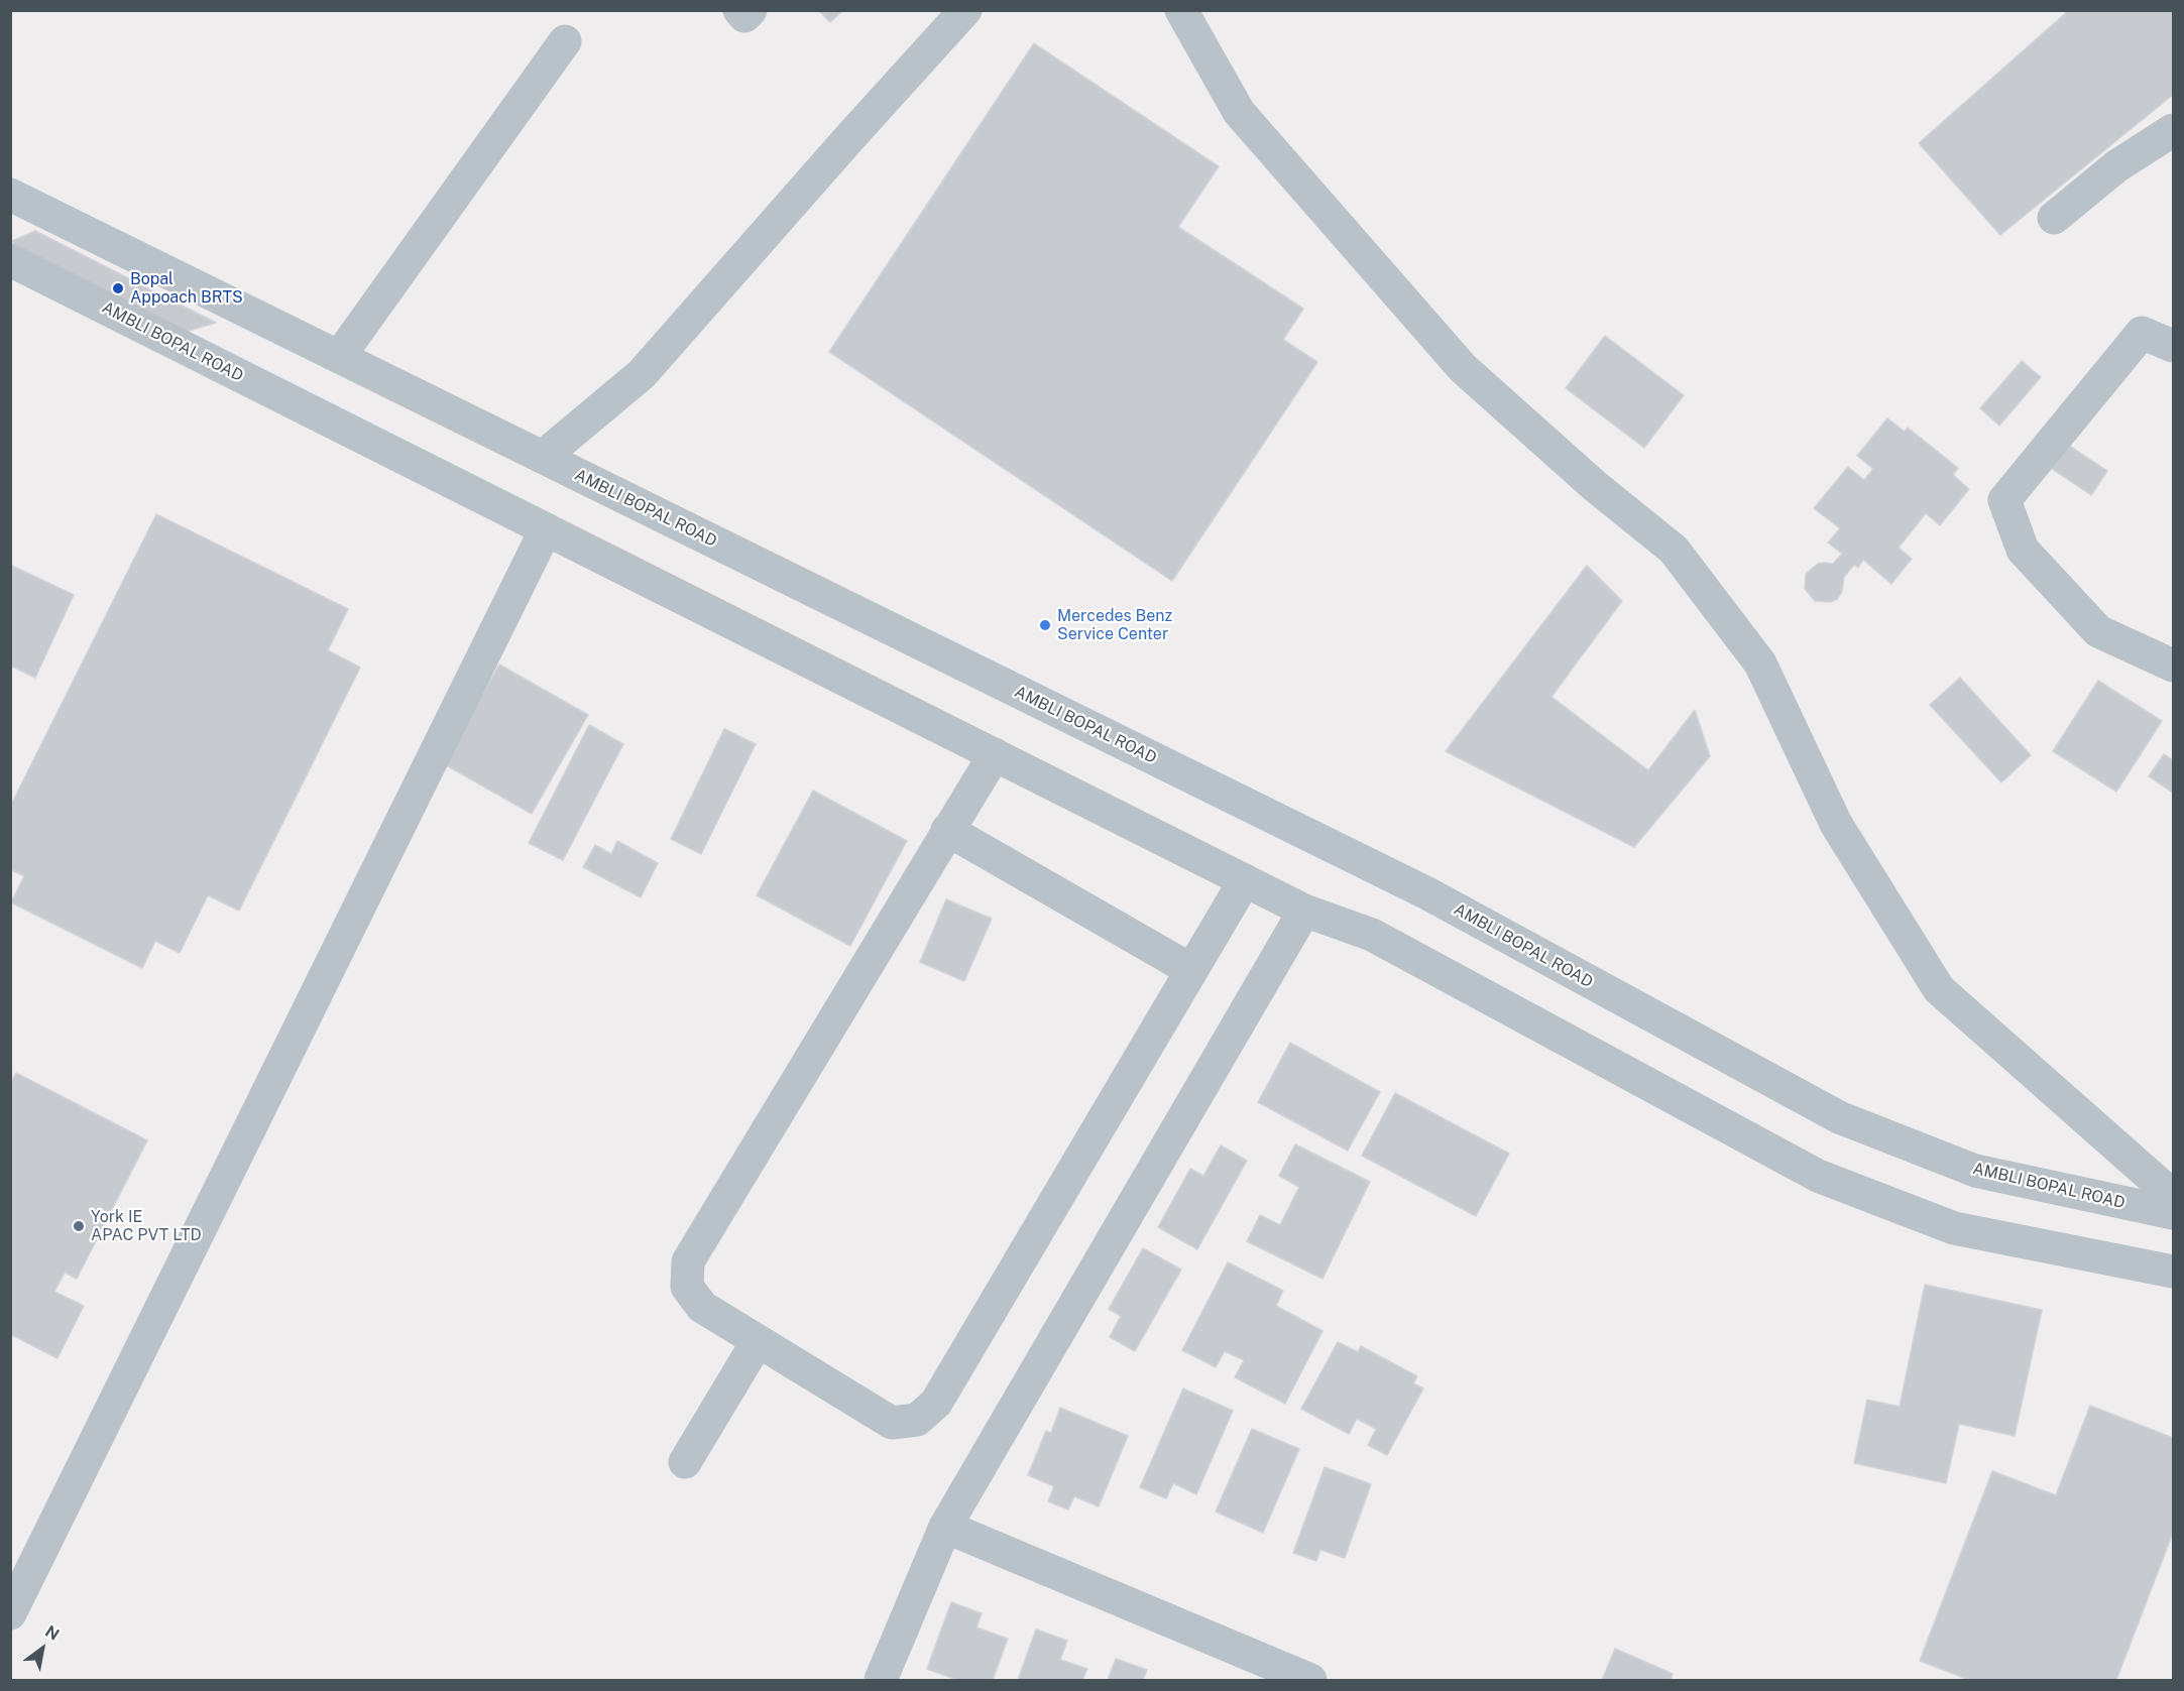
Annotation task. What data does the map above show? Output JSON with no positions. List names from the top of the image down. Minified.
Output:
{"streets":{"street":["AMBLI BOPAL ROAD"]},"places":["Bopal Appoach BRTS","Mercedes Benz Service Center","York IE APAC PVT LTD"],"north":"top right"}
